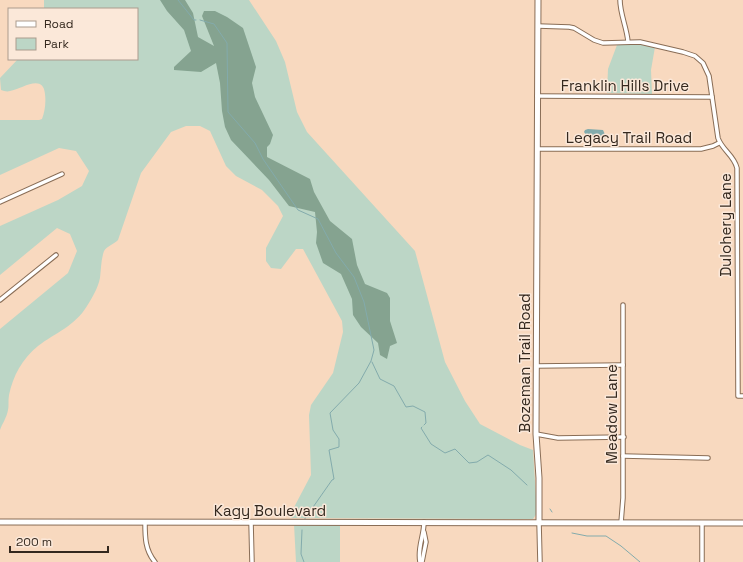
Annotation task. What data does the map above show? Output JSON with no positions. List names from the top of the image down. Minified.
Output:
{"streets":{"main road":["Bozeman Trail Road","Kagy Boulevard"],"street":["Franklin Hills Drive","Legacy Trail Road","Dulohery Lane","Meadow Lane"]},"crossings":[["Franklin Hills Drive","Bozeman Trail Road"],["Legacy Trail Road","Dulohery Lane"],["Legacy Trail Road","Bozeman Trail Road"],["Bozeman Trail Road","Kagy Boulevard"]],"legend":["Road","Park"],"scale_bar":"200 m"}
